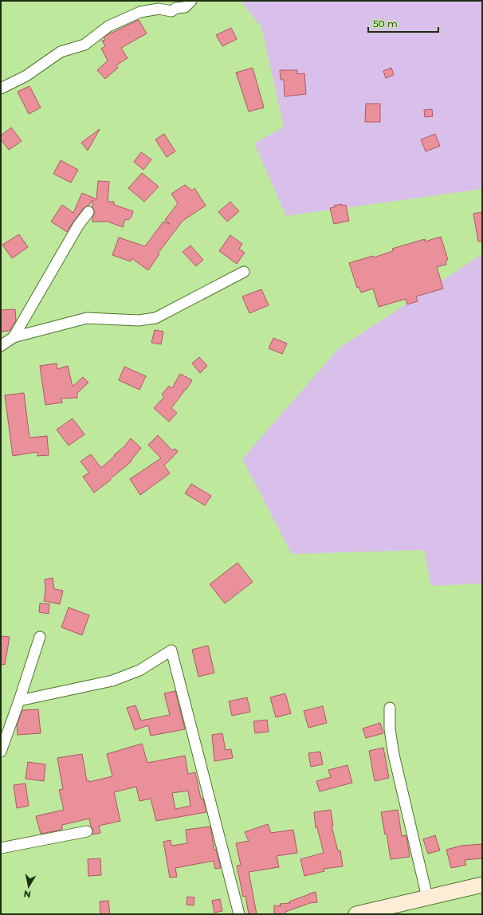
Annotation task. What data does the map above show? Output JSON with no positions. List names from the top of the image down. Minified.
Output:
{"scale_bar":"50 m","north":"bottom"}
